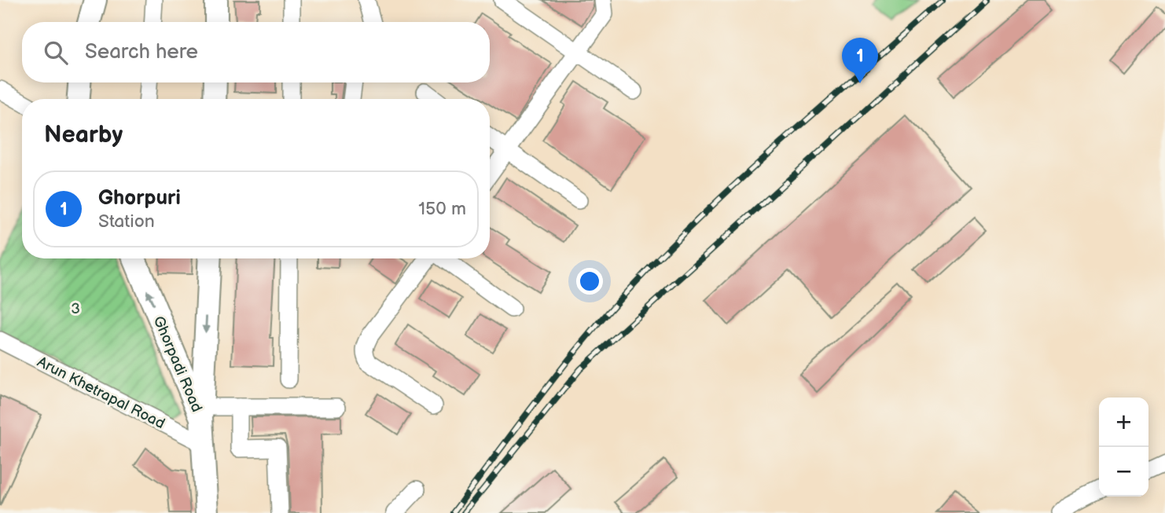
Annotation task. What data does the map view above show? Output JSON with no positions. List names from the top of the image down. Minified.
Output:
{"streets":{"main road":["Ghorpadi Road"],"street":["Arun Khetrapal Road"]},"crossings":[["Ghorpadi Road","Arun Khetrapal Road"]],"one_way":["Ghorpadi Road"],"parks":["3"],"page":{"search":"Search here","pins":"1","heading":"Nearby","list":[{"mark":"1","name":"Ghorpuri","note":"Station","value":"150 m"}],"map_buttons":["+","−"]}}
